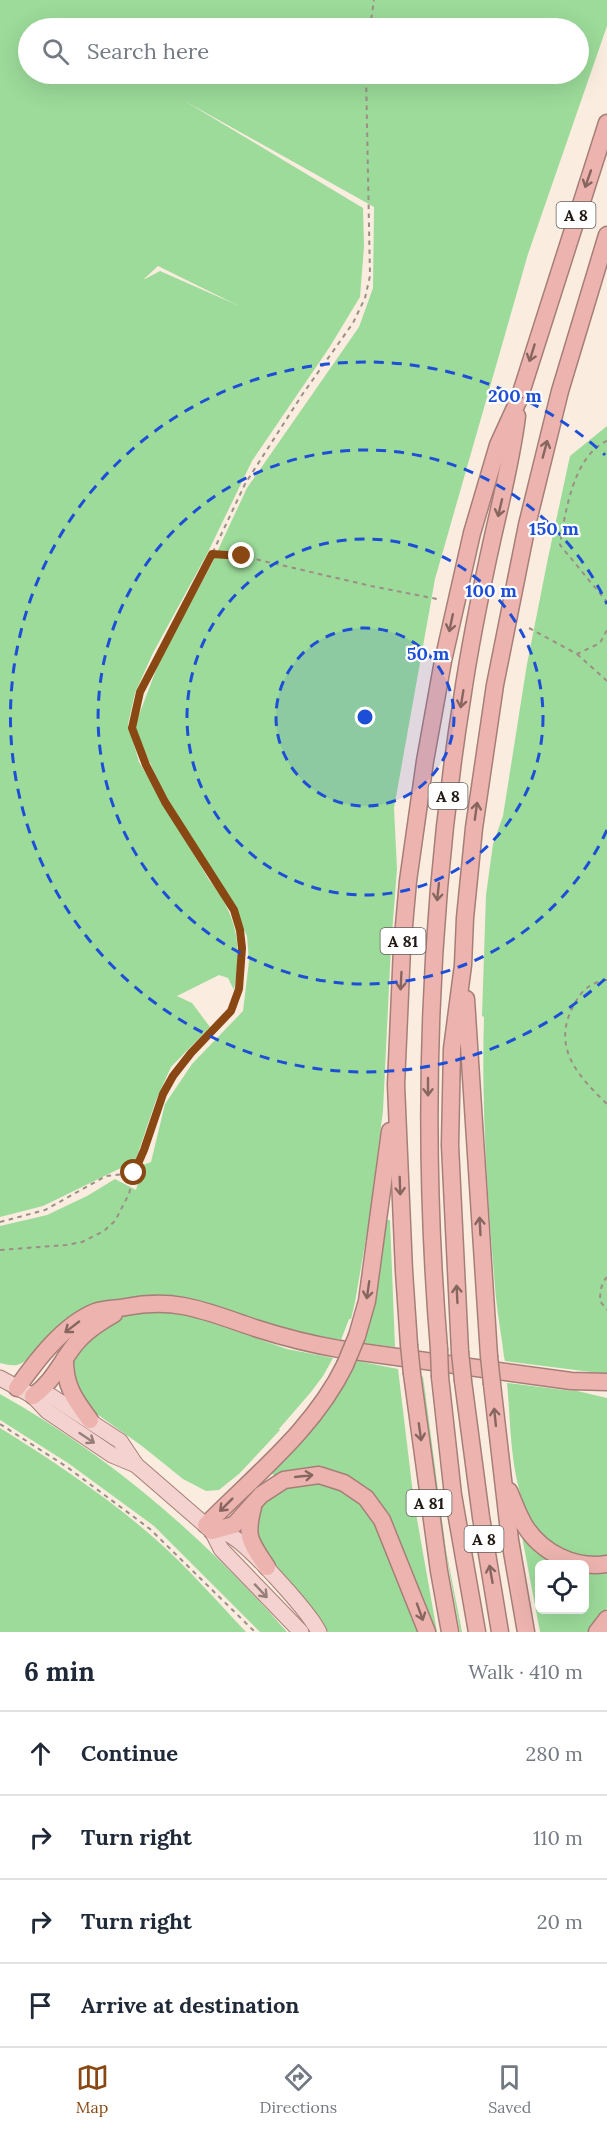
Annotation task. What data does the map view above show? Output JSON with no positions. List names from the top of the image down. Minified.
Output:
{"streets":{"highway":["A 8","A 81"]},"crossings":[["A 8","A 81"]],"page":{"search":"Search here","heading":["6 min","Walk · 410 m"],"list":[["Continue","280 m"],["Turn right","110 m"],["Turn right","20 m"],"Arrive at destination"],"nav":["Map","Directions","Saved"]},"rings":["200 m","150 m","100 m","50 m"]}
